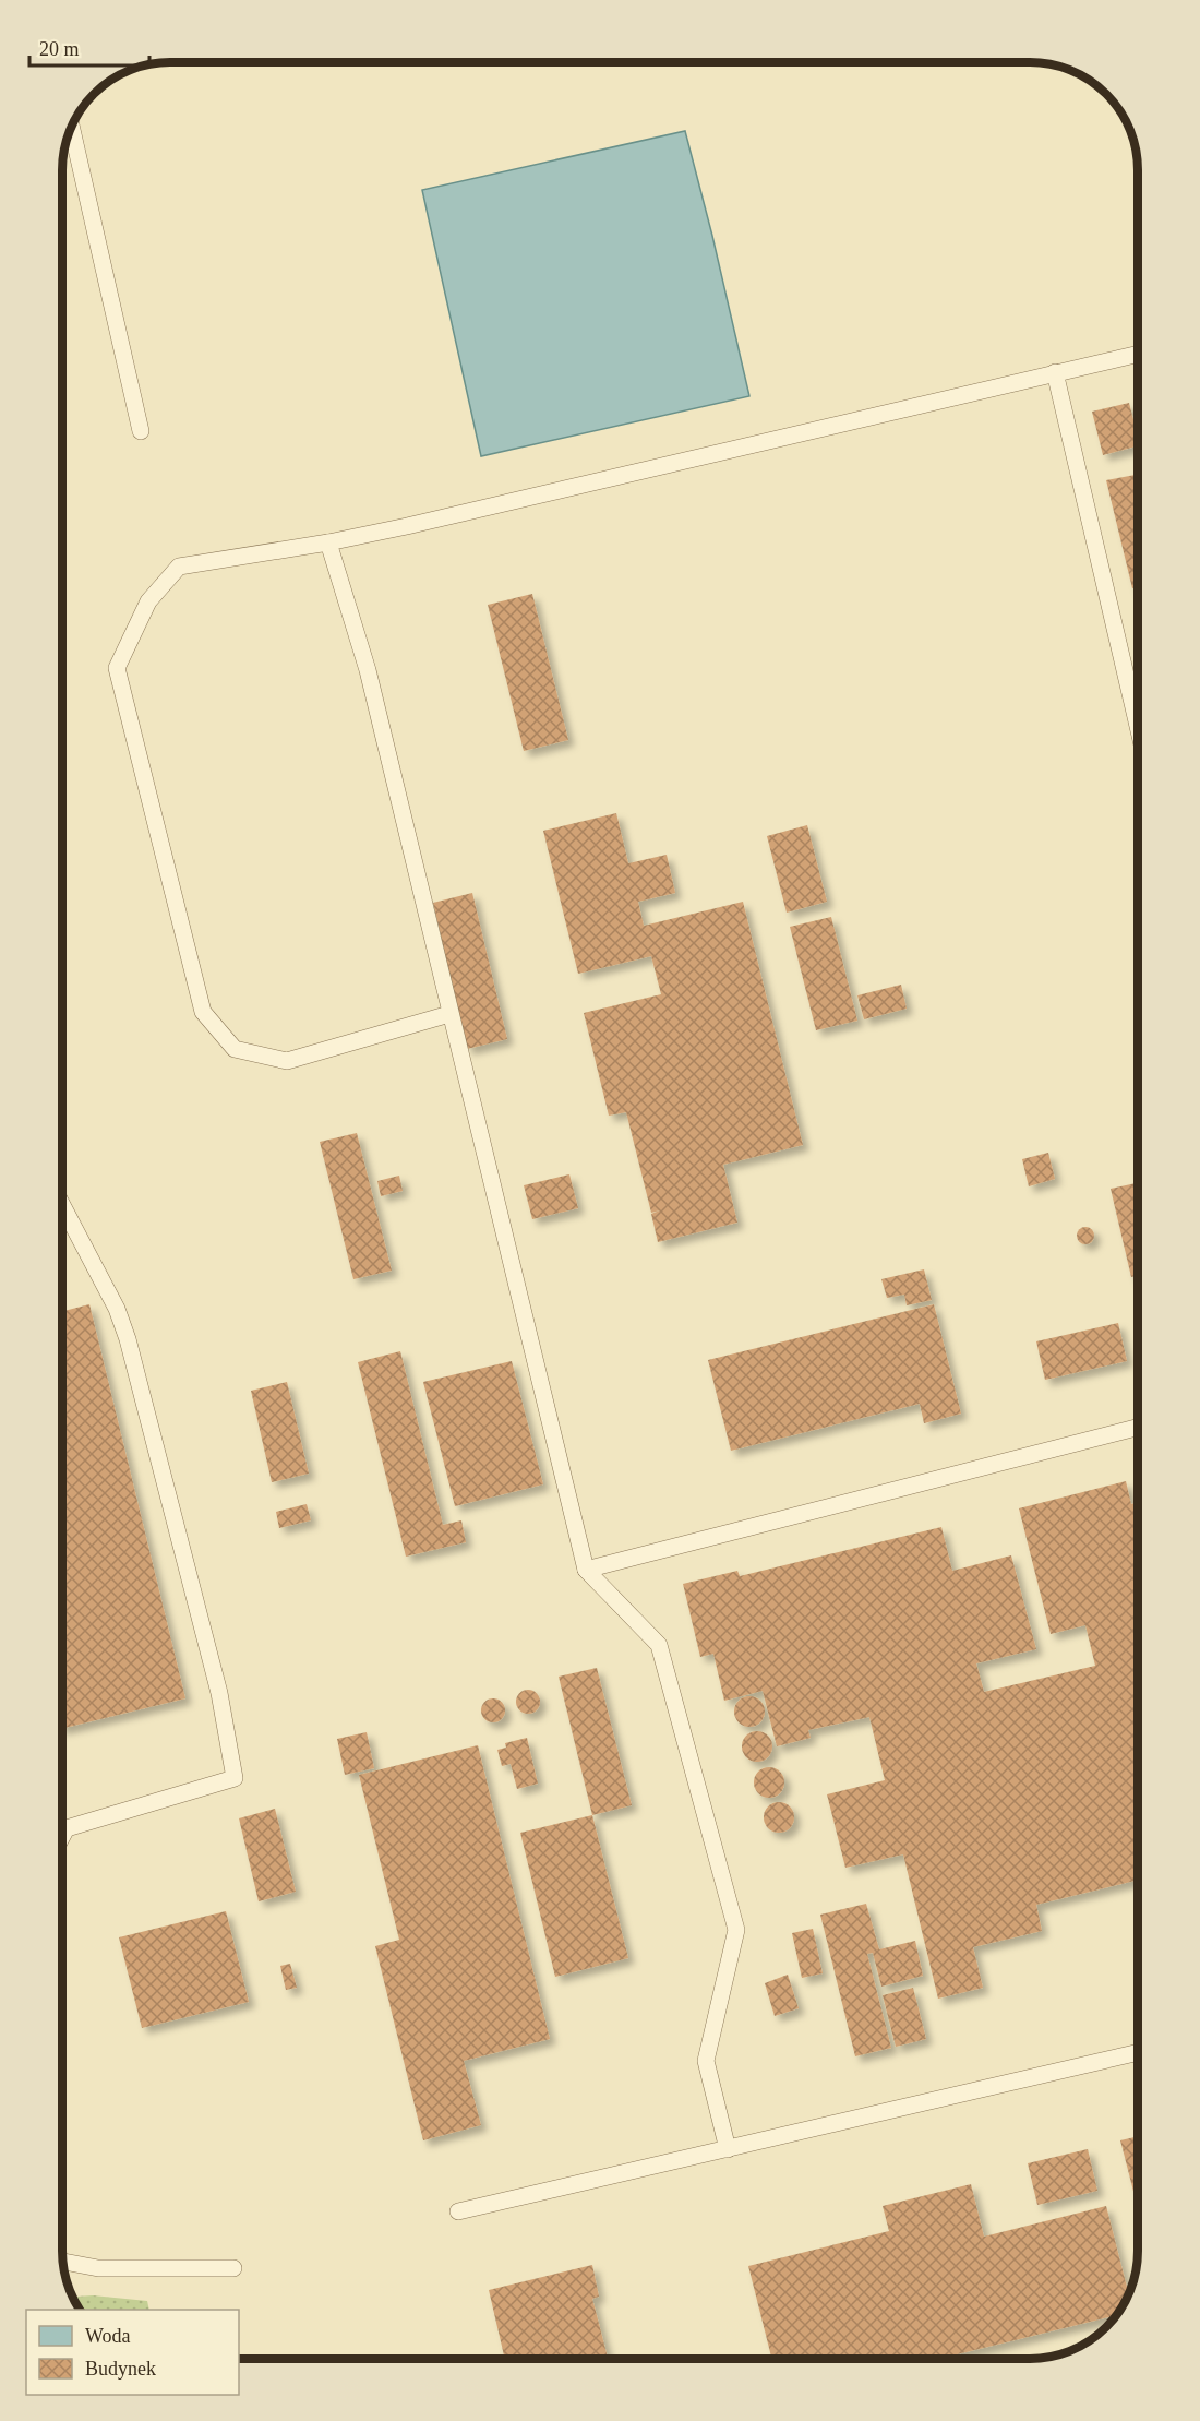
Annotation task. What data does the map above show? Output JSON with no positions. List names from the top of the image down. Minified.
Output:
{"legend":["Woda","Budynek"],"scale_bar":"20 m"}
